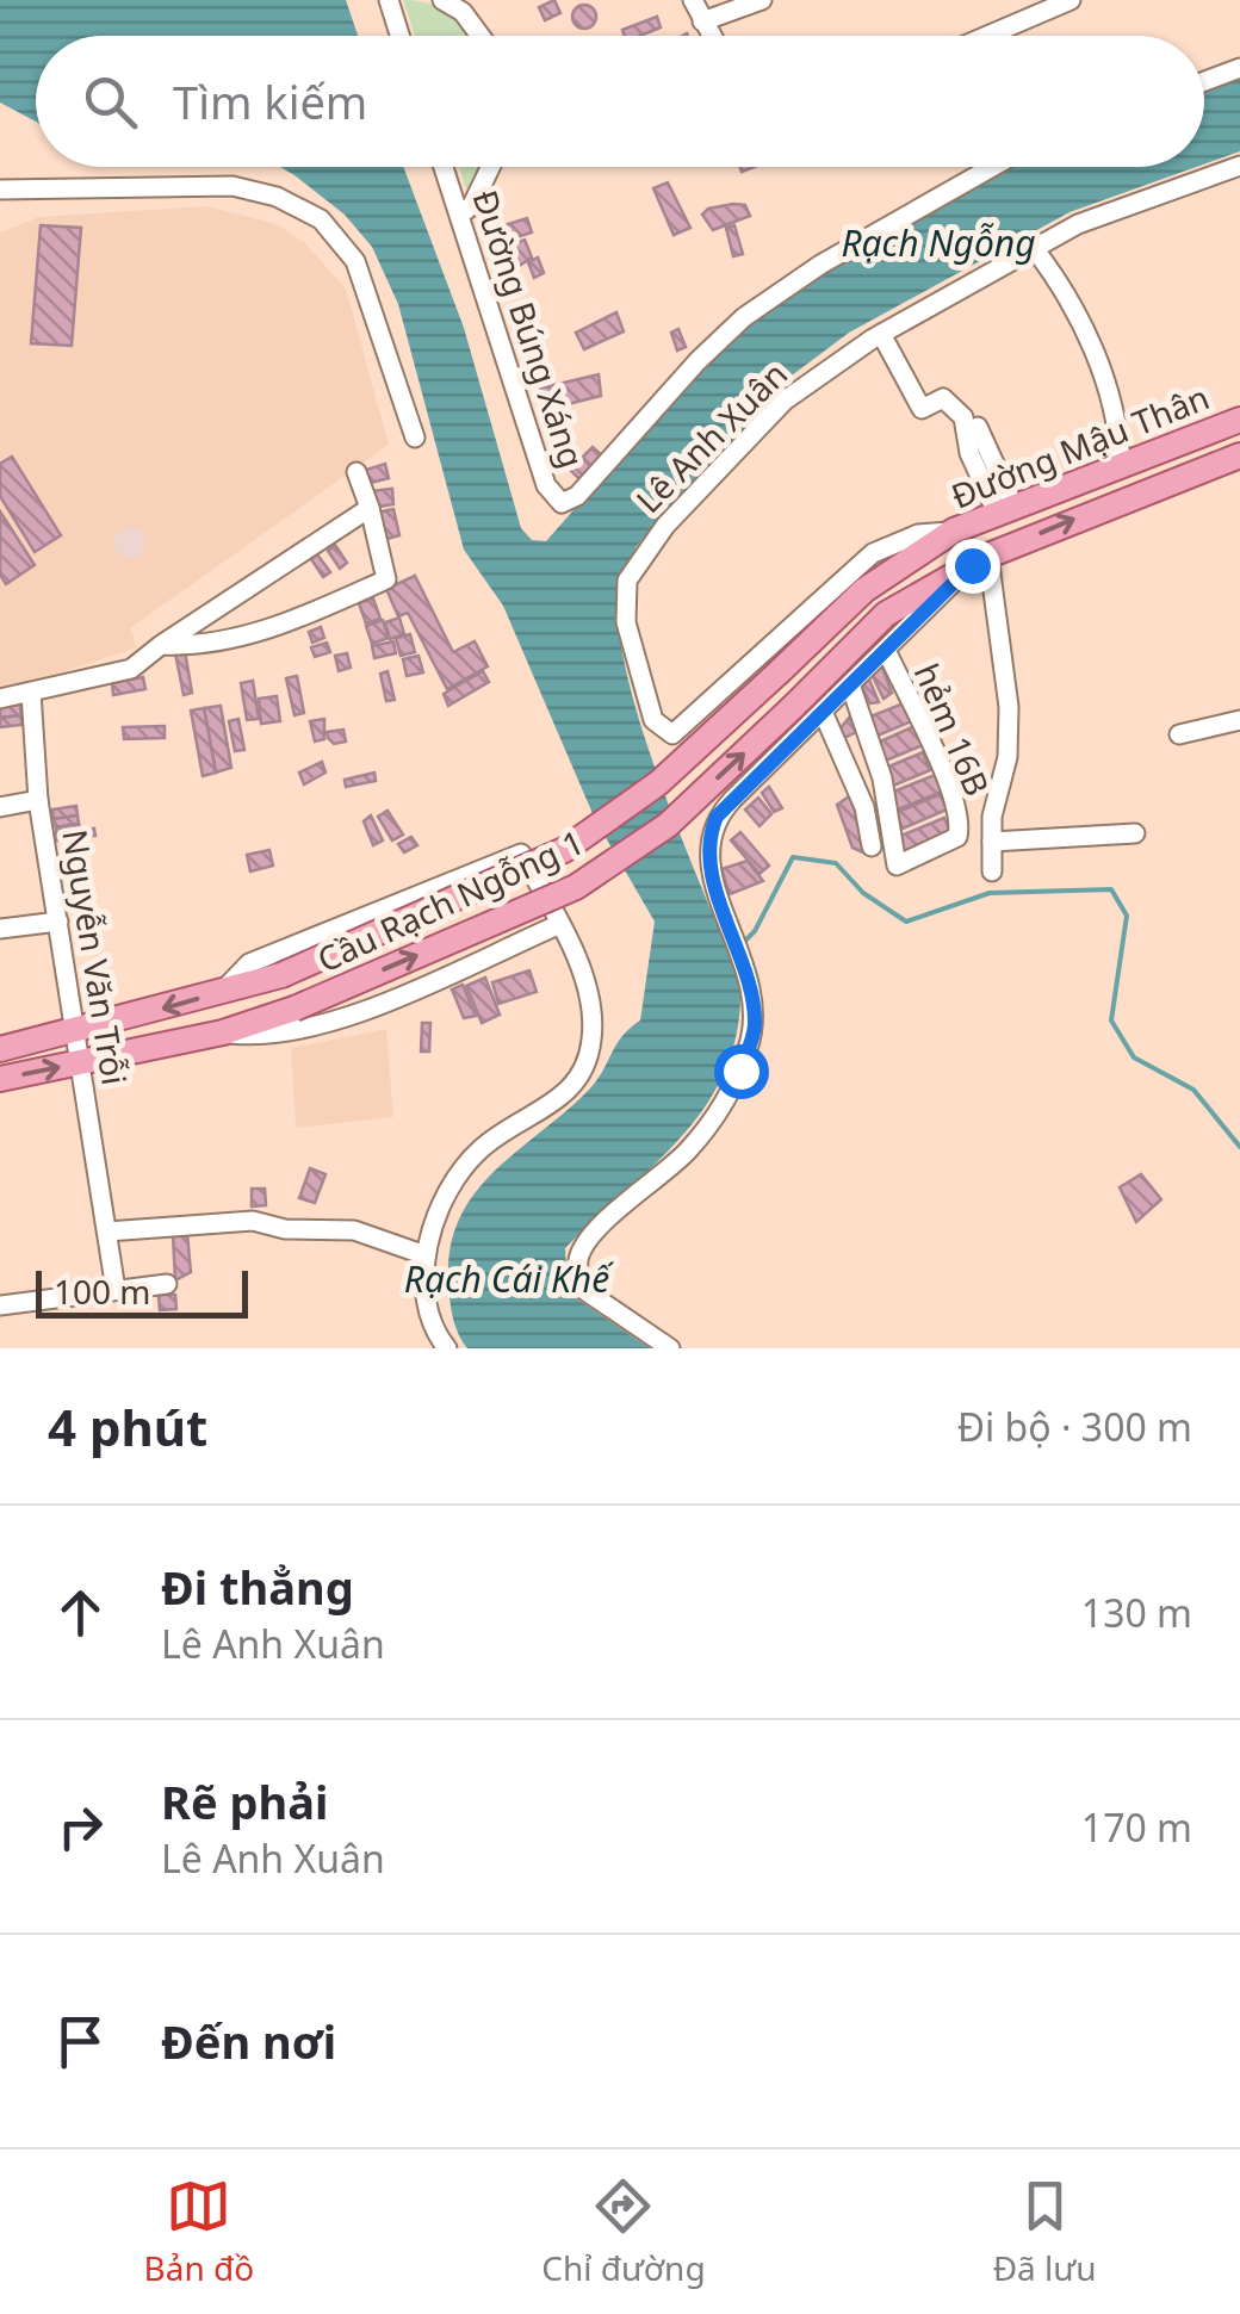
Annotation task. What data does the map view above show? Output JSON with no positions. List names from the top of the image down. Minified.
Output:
{"streets":{"main road":["Đường Mậu Thân","Cầu Rạch Ngỗng 1"],"street":["Đường Búng Xáng","Lê Anh Xuân","hẻm 16B","Nguyễn Văn Trỗi"]},"crossings":[["Lê Anh Xuân","Đường Mậu Thân"],["Đường Mậu Thân","Cầu Rạch Ngỗng 1"]],"water":["Rạch Ngỗng","Rạch Cái Khế"],"scale_bar":"100 m","page":{"search":"Tìm kiếm","scale":"100 m","heading":["4 phút","Đi bộ · 300 m"],"list":[["Đi thẳng","Lê Anh Xuân","130 m"],["Rẽ phải","Lê Anh Xuân","170 m"],"Đến nơi"],"nav":["Bản đồ","Chỉ đường","Đã lưu"]}}
